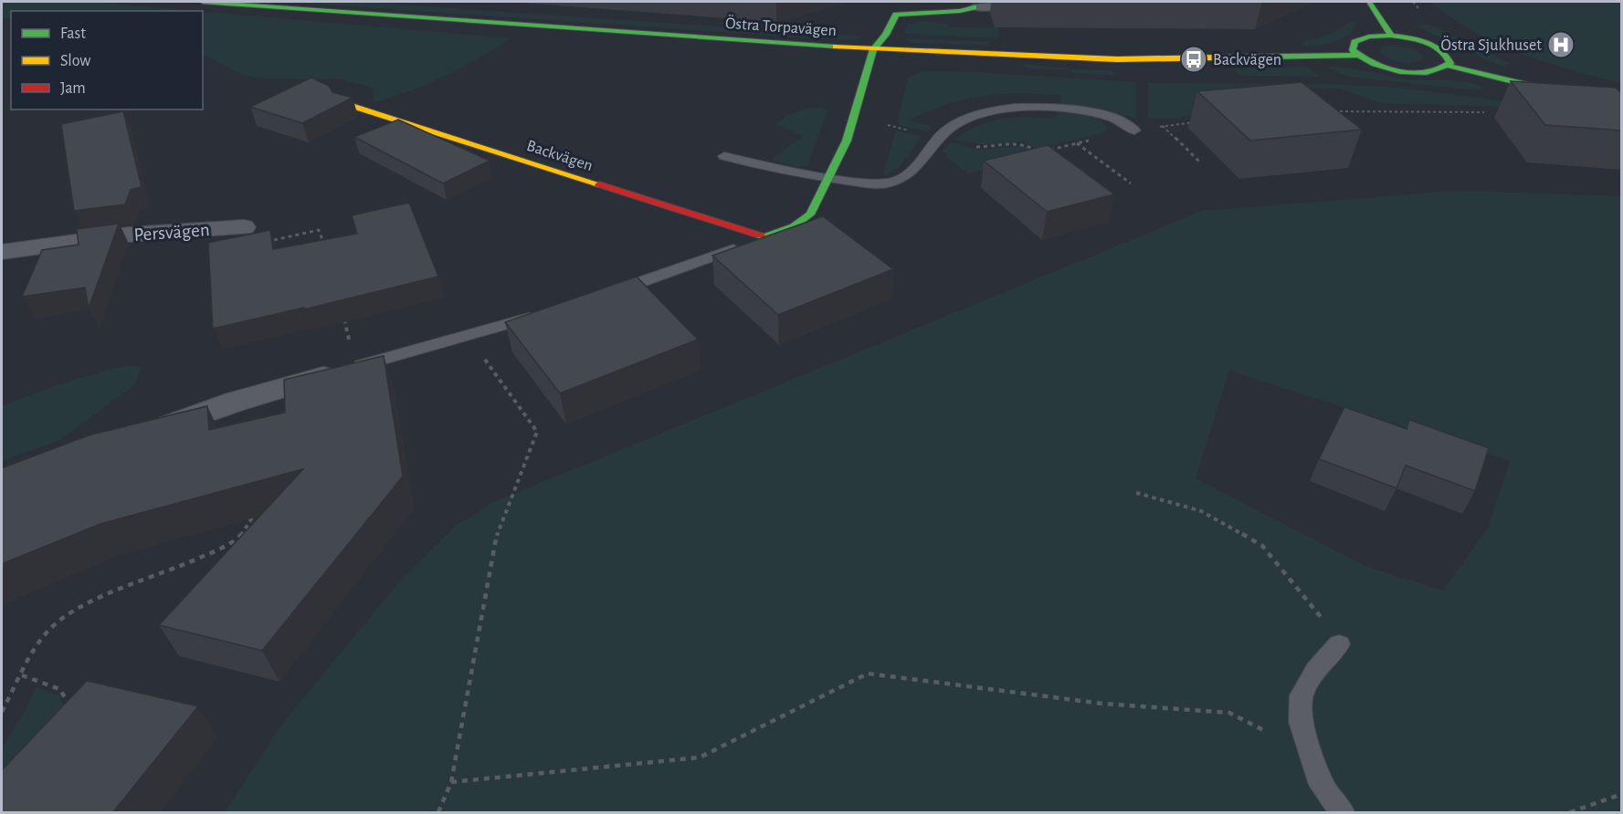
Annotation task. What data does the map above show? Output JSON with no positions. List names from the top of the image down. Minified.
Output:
{"streets":{"street":["Östra Torpavägen","Backvägen","Persvägen"]},"places":{"hospital":["Östra Sjukhuset"],"bus stop":["Backvägen"]},"legend":["Fast","Slow","Jam"]}
